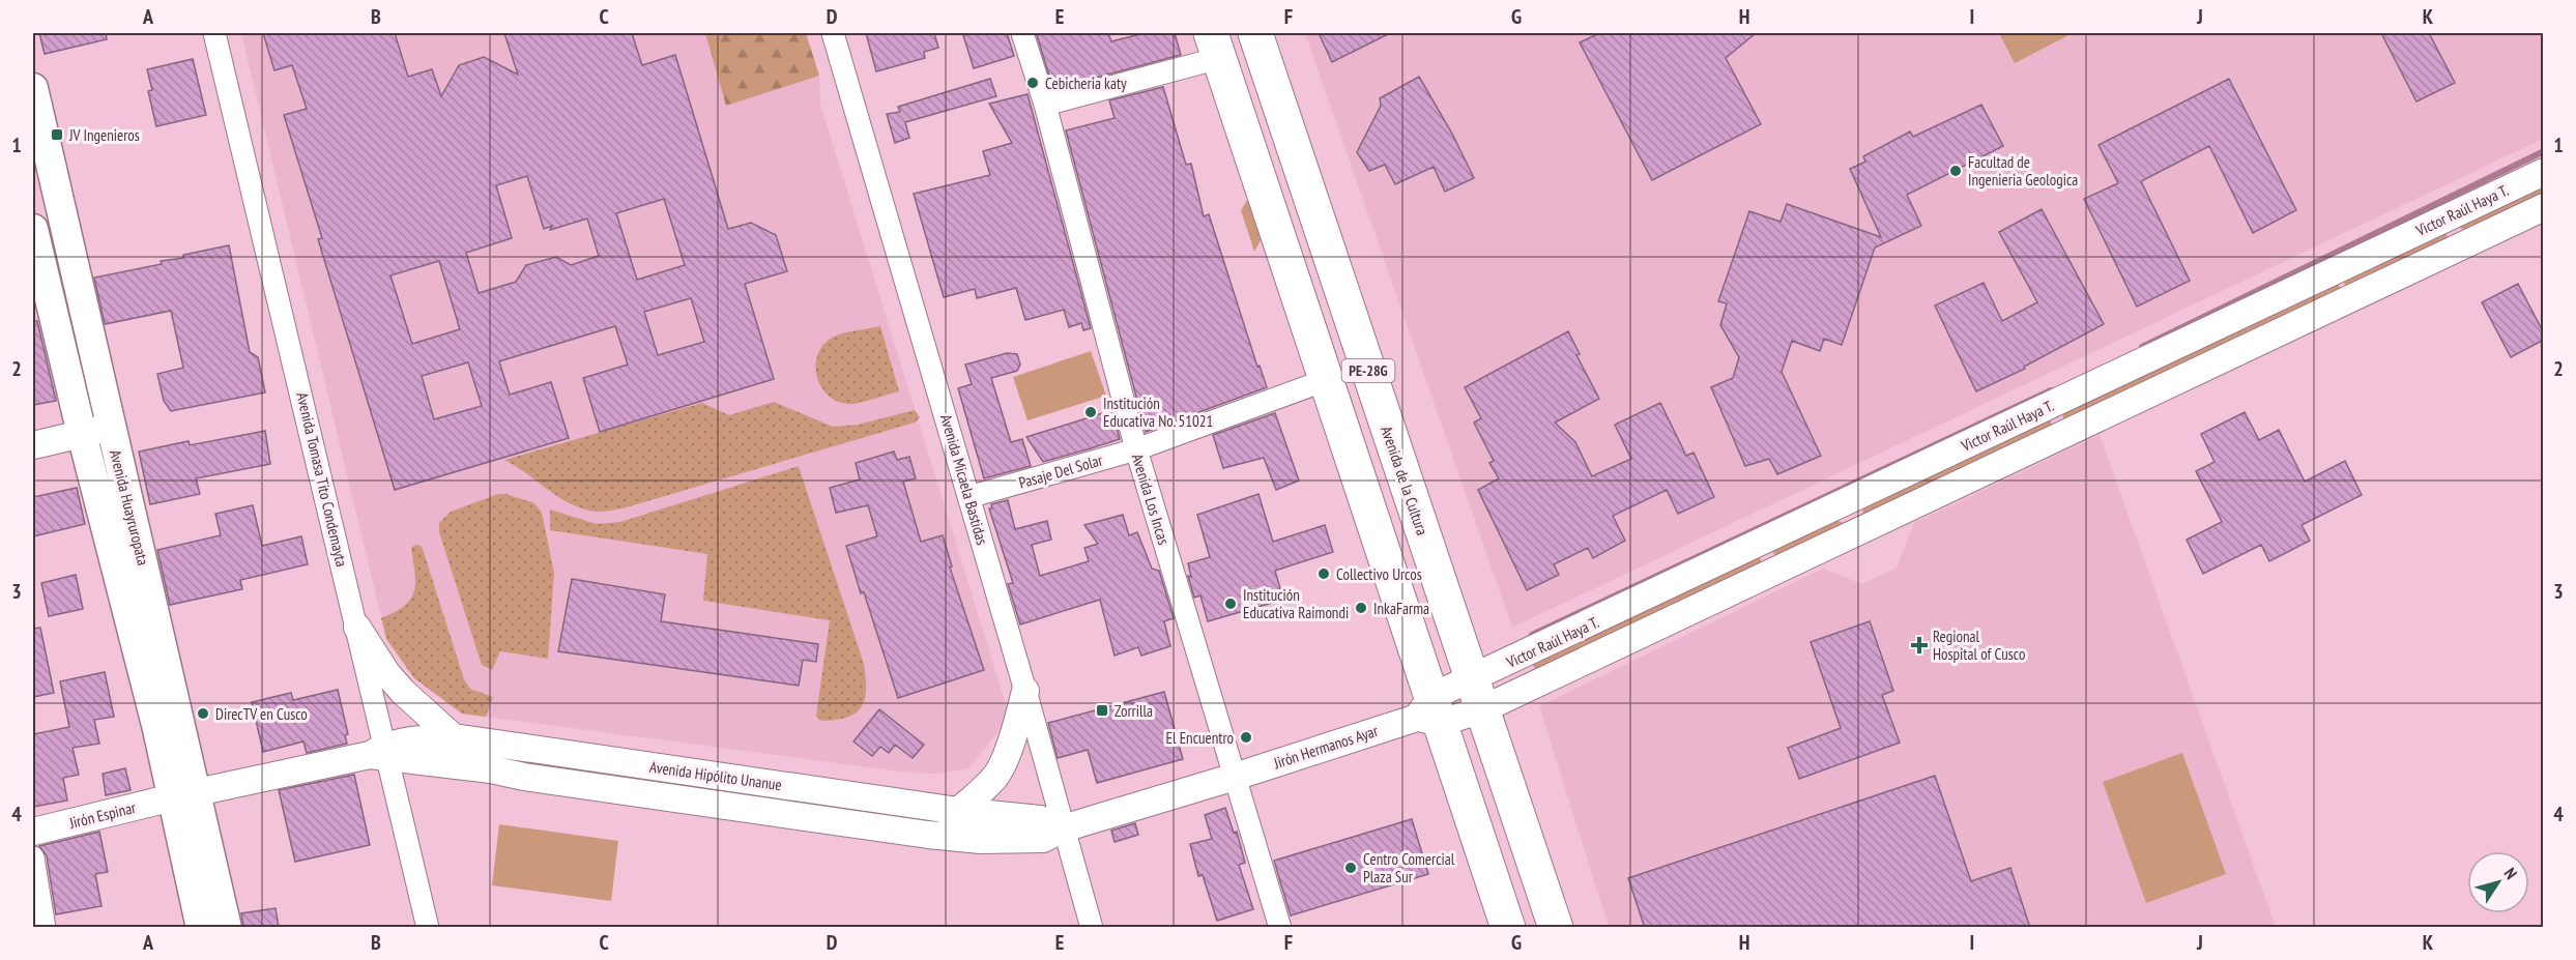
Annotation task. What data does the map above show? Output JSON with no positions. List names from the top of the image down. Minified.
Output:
{"streets":{"highway":["PE-28G","Avenida de la Cultura"],"main road":["Avenida Huayruropata"],"street":["Victor Raúl Haya T.","Pasaje Del Solar","Avenida Tomasa Tito Condemayta","Avenida Micaela Bastidas","Avenida Los Incas","Jirón Hermanos Ayar","Avenida Hipólito Unanue","Jirón Espinar"]},"crossings":[["Victor Raúl Haya T.","Avenida de la Cultura"],["Victor Raúl Haya T.","Jirón Hermanos Ayar"],["PE-28G","Pasaje Del Solar"],["PE-28G","Jirón Hermanos Ayar"],["Pasaje Del Solar","Avenida Micaela Bastidas"],["Pasaje Del Solar","Avenida Los Incas"],["Avenida Tomasa Tito Condemayta","Avenida Hipólito Unanue"],["Avenida Micaela Bastidas","Avenida Hipólito Unanue"],["Avenida de la Cultura","Jirón Hermanos Ayar"],["Avenida Los Incas","Jirón Hermanos Ayar"],["Avenida Los Incas","Avenida Hipólito Unanue"],["Avenida Huayruropata","Avenida Hipólito Unanue"],["Avenida Huayruropata","Jirón Espinar"],["Jirón Hermanos Ayar","Avenida Hipólito Unanue"],["Avenida Hipólito Unanue","Jirón Espinar"]],"places":{"other":["Cebicheria katy","Facultad de Ingenieria Geologica","Institución Educativa No. 51021","Collectivo Urcos","Institución Educativa Raimondi","InkaFarma","DirecTV en Cusco","El Encuentro","Centro Comercial Plaza Sur"],"transit":["JV Ingenieros","Zorrilla"],"health":["Regional Hospital of Cusco"]},"north":"top right","grid":{"columns":["A","B","C","D","E","F","G","H","I","J","K"],"rows":["1","2","3","4"]}}
